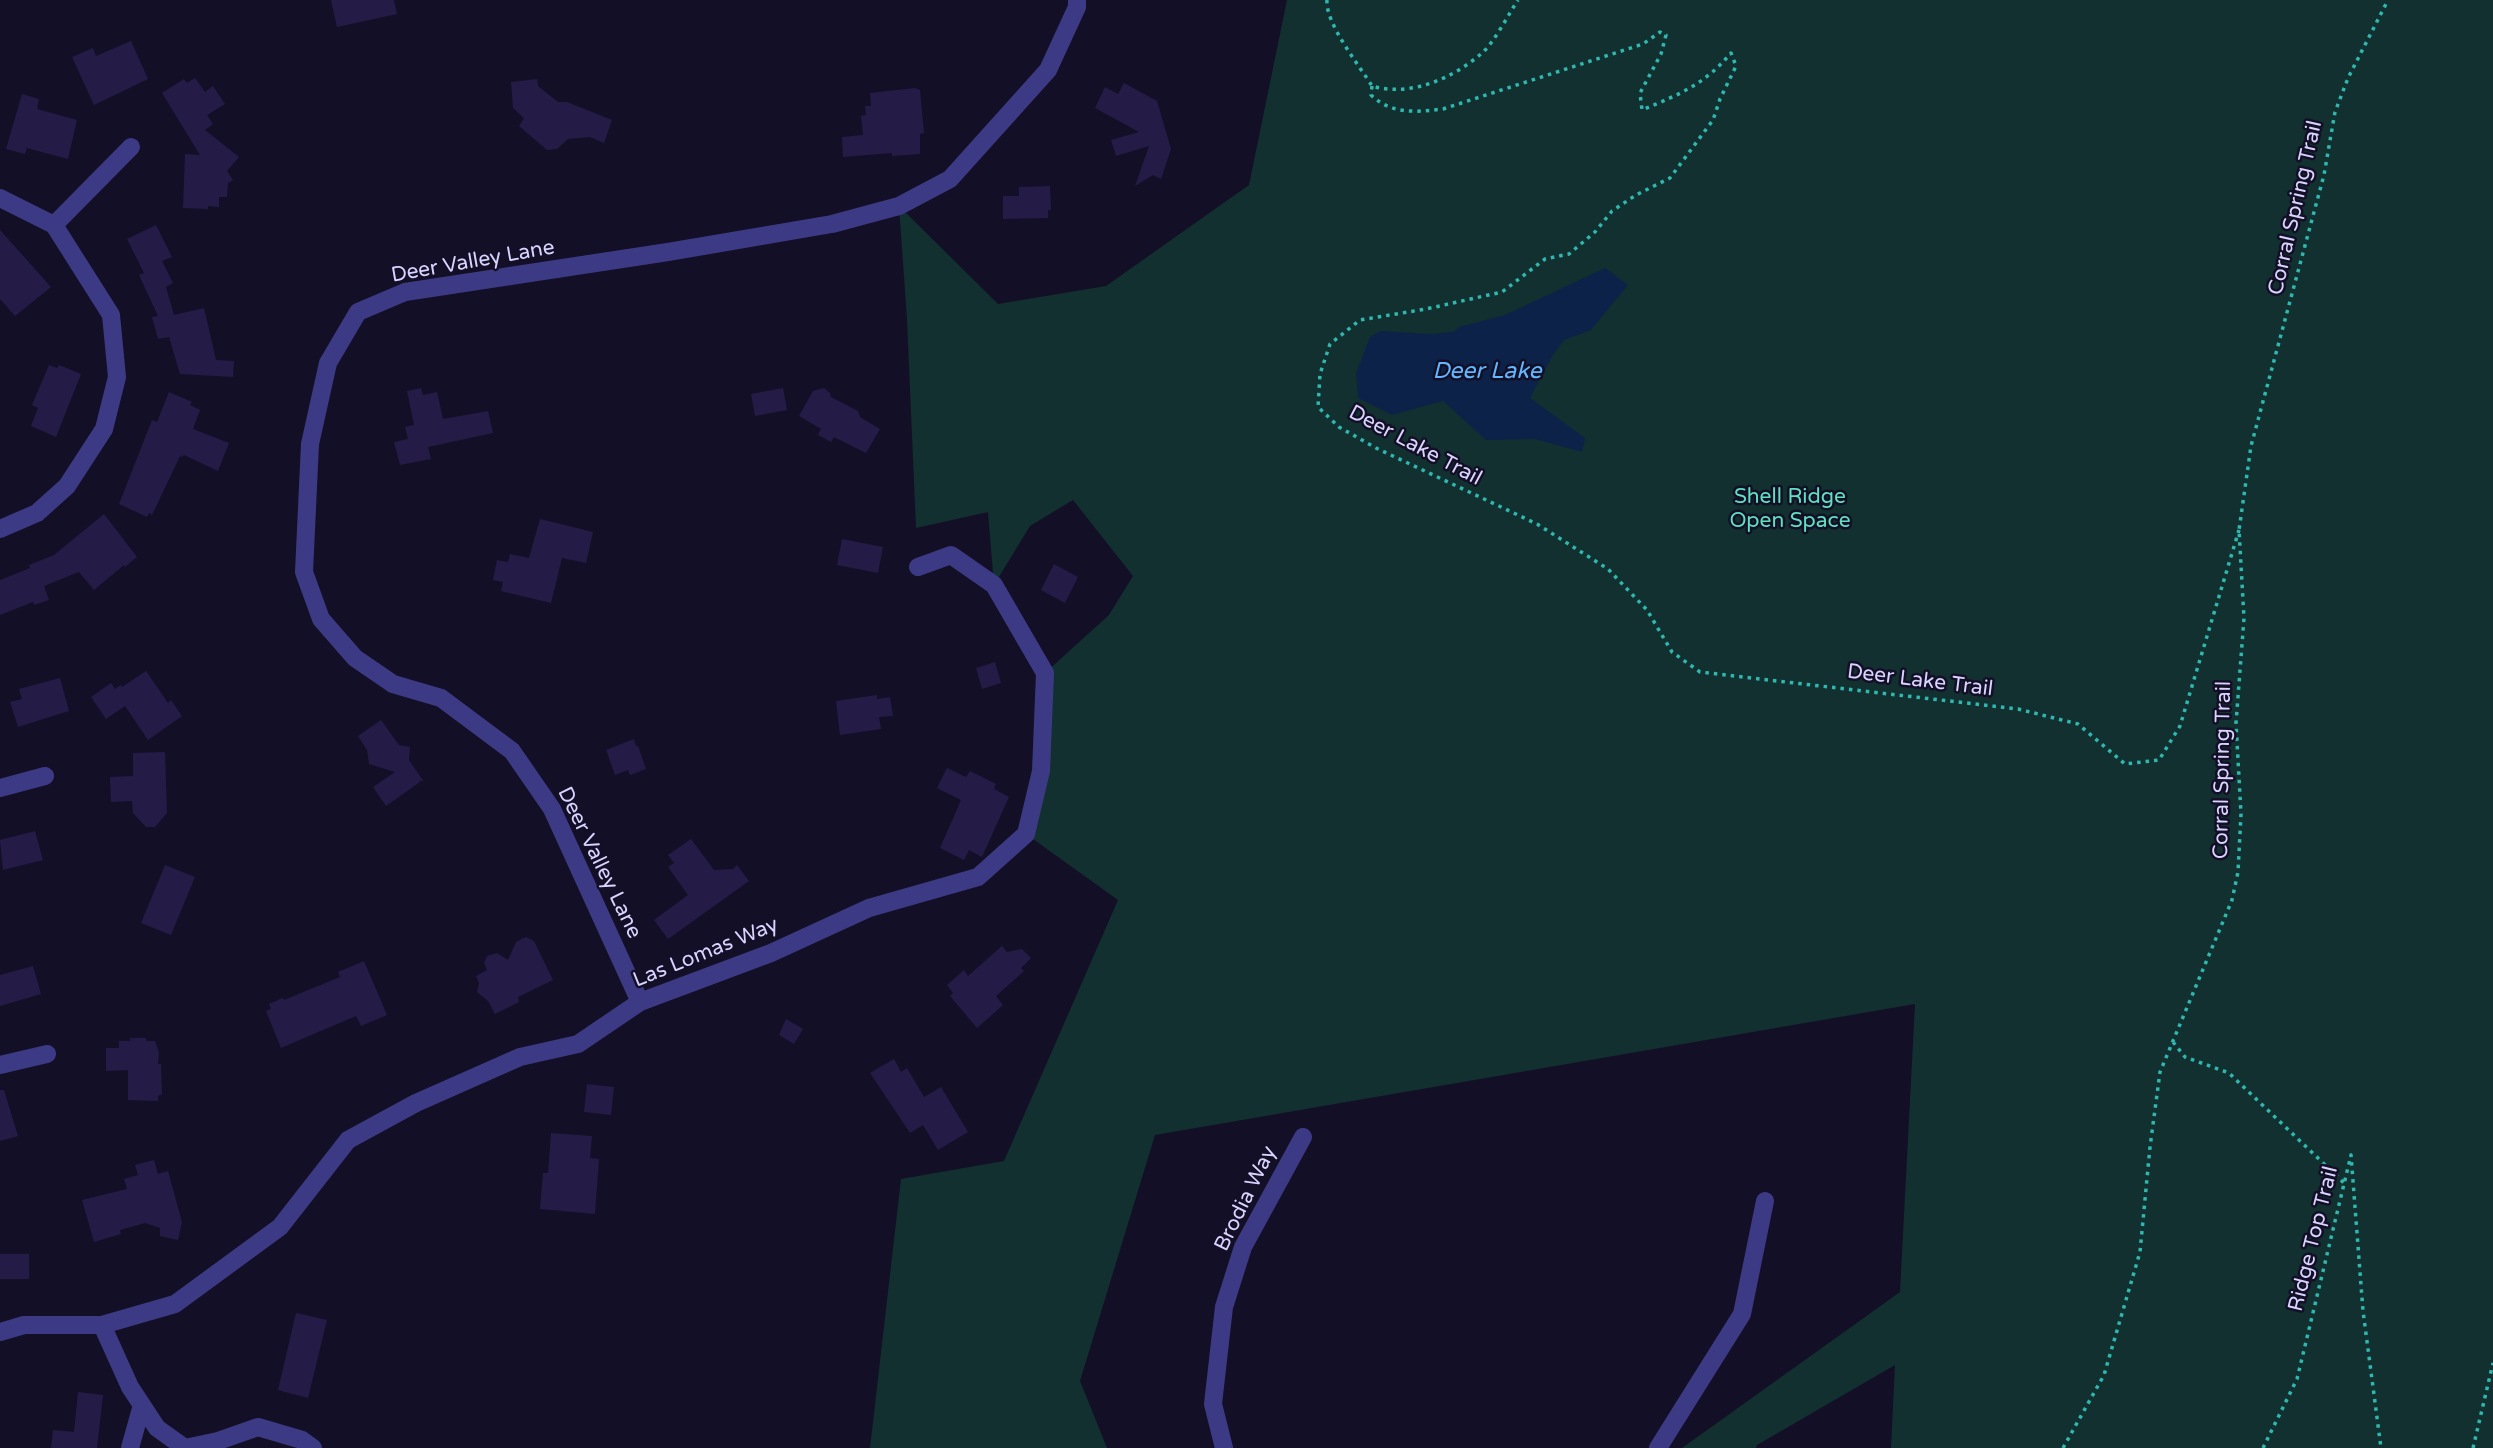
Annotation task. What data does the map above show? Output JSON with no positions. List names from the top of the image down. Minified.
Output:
{"streets":{"street":["Deer Valley Lane","Las Lomas Way","Brodia Way"],"path":["Corral Spring Trail","Deer Lake Trail","Ridge Top Trail"]},"crossings":[["Corral Spring Trail","Deer Lake Trail"],["Deer Valley Lane","Las Lomas Way"]],"water":["Deer Lake"],"parks":["Shell Ridge Open Space"]}
